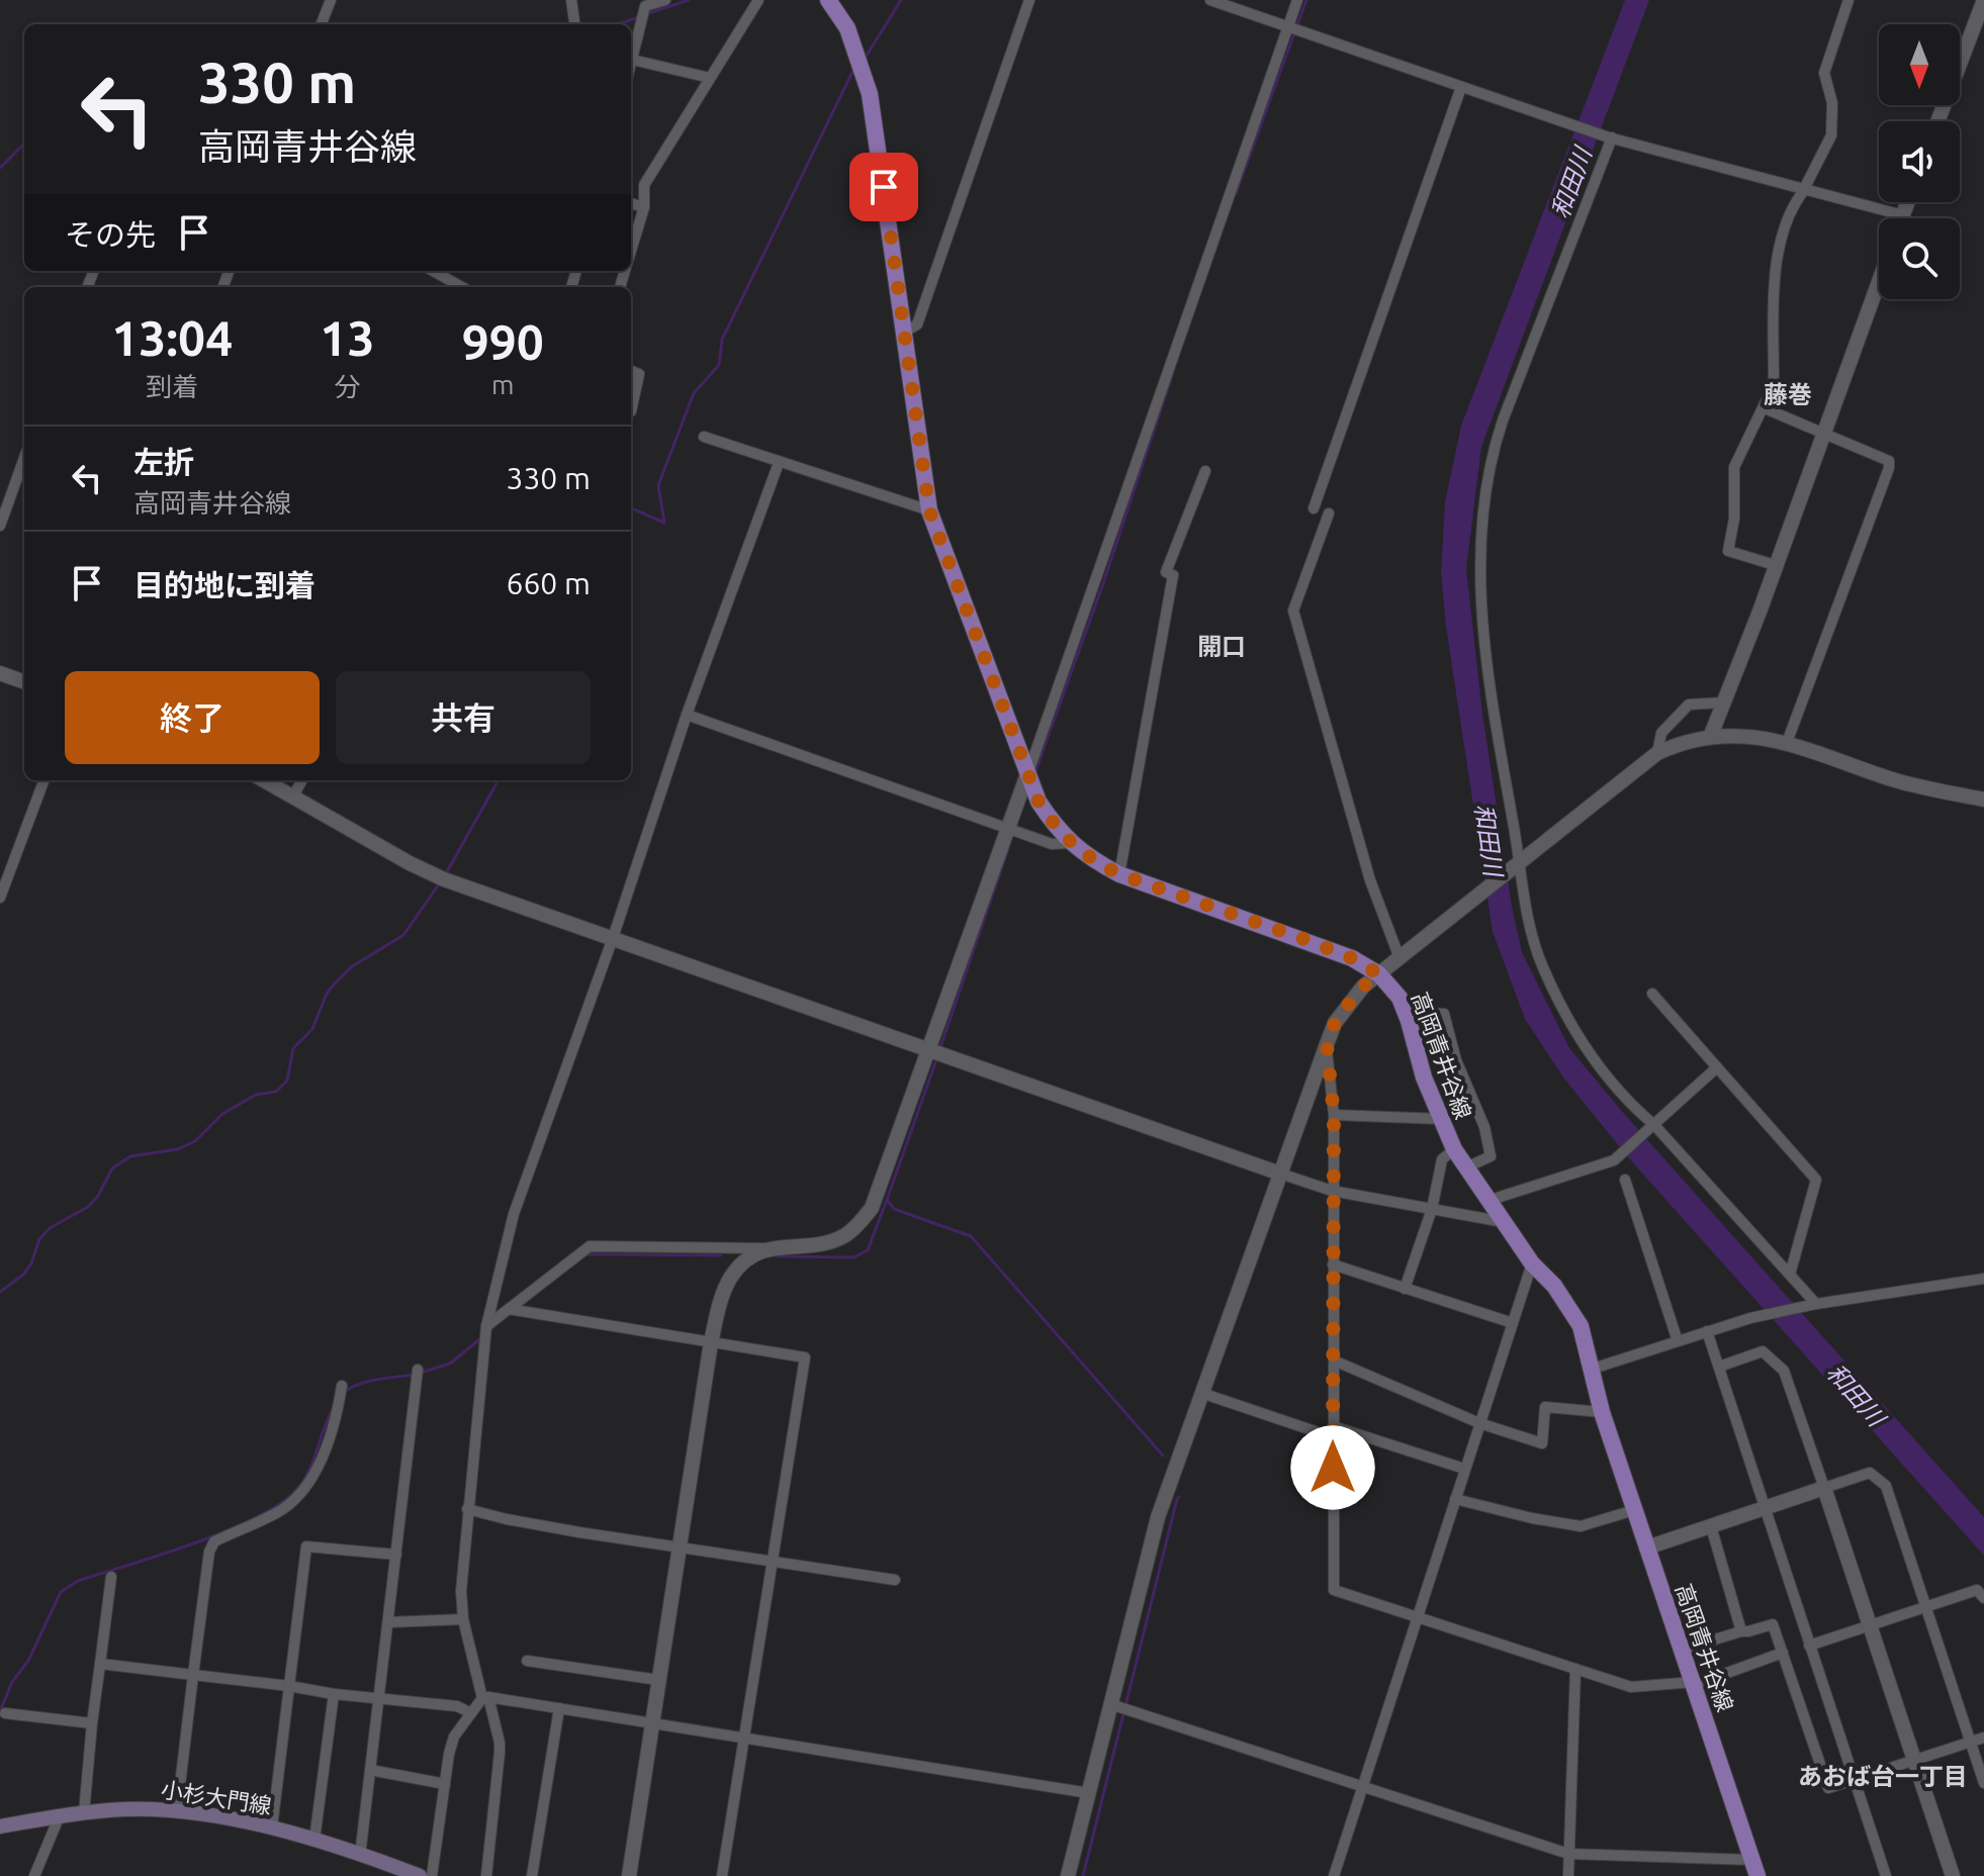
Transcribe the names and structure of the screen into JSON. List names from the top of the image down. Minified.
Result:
{"streets":{"main road":["高岡青井谷線","小杉大門線"]},"districts":["藤巻","開口","あおば台一丁目"],"water":["和田川"],"north":"bottom","page":{"turn":["330 m","高岡青井谷線"],"then":"その先","eta":["13:04","到着","13","分","990","m"],"list":[{"name":"左折","note":"高岡青井谷線","value":"330 m"},{"name":"目的地に到着","value":"660 m"}],"buttons":["終了","共有"]}}
